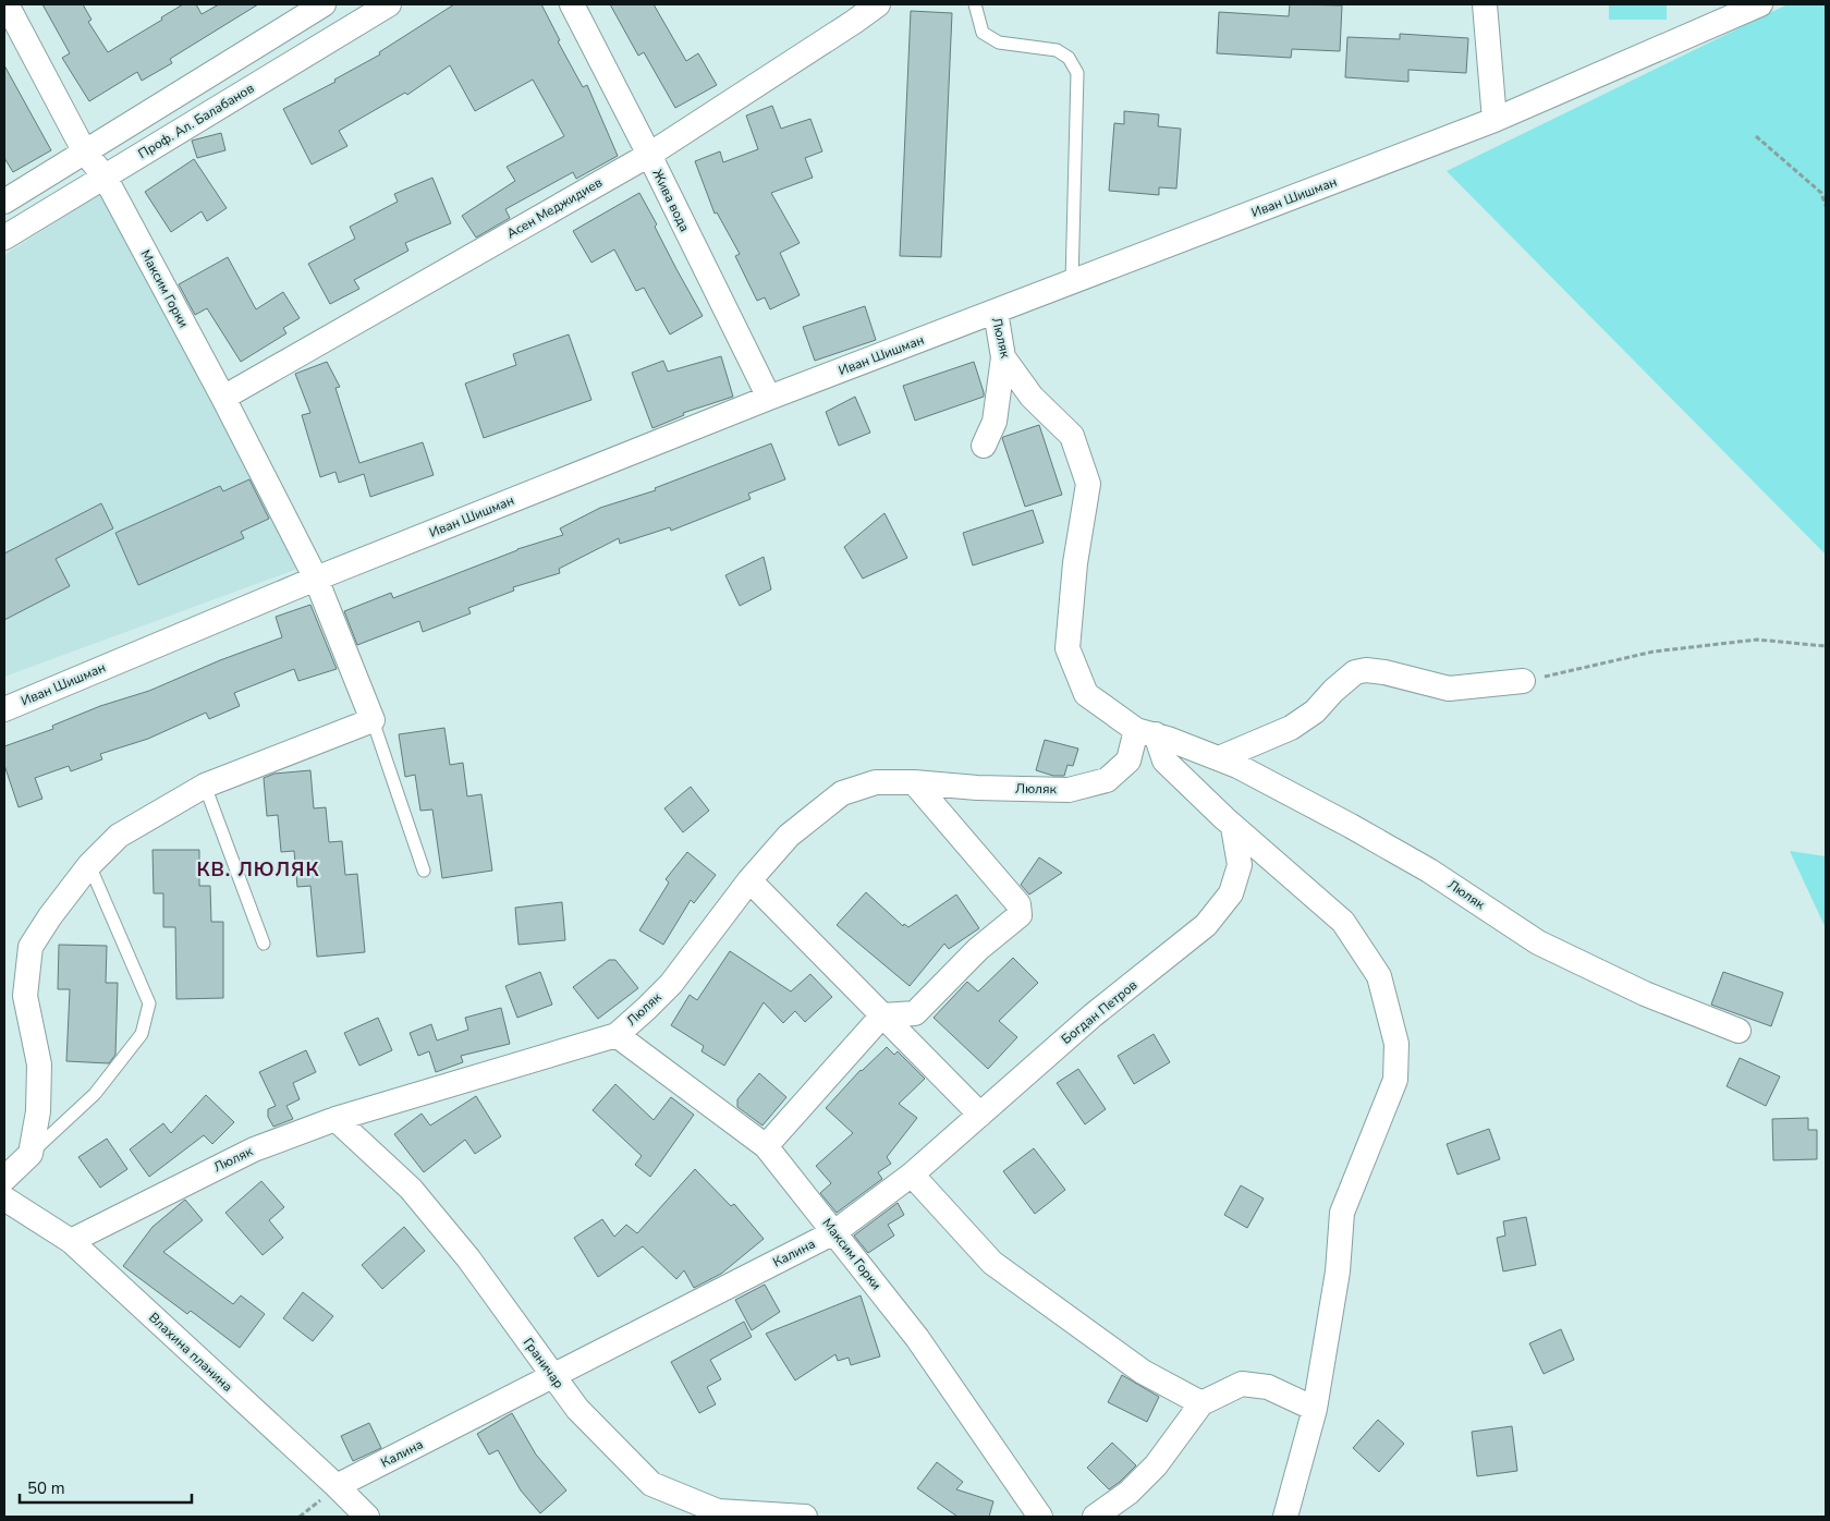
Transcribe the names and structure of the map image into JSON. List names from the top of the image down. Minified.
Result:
{"streets":{"street":["Проф. Ал. Балабанов","Иван Шишман","Жива вода","Асен Меджидиев","Максим Горки","Люляк","Богдан Петров","Калина","Влахина планина","Граничар"]},"crossings":[["Проф. Ал. Балабанов","Максим Горки"],["Иван Шишман","Жива вода"],["Иван Шишман","Максим Горки"],["Иван Шишман","Люляк"],["Жива вода","Асен Меджидиев"],["Асен Меджидиев","Максим Горки"],["Максим Горки","Люляк"],["Максим Горки","Калина"],["Люляк","Влахина планина"],["Люляк","Граничар"],["Богдан Петров","Калина"],["Калина","Влахина планина"],["Калина","Граничар"]],"districts":["КВ. ЛЮЛЯК"],"scale_bar":"50 m"}
